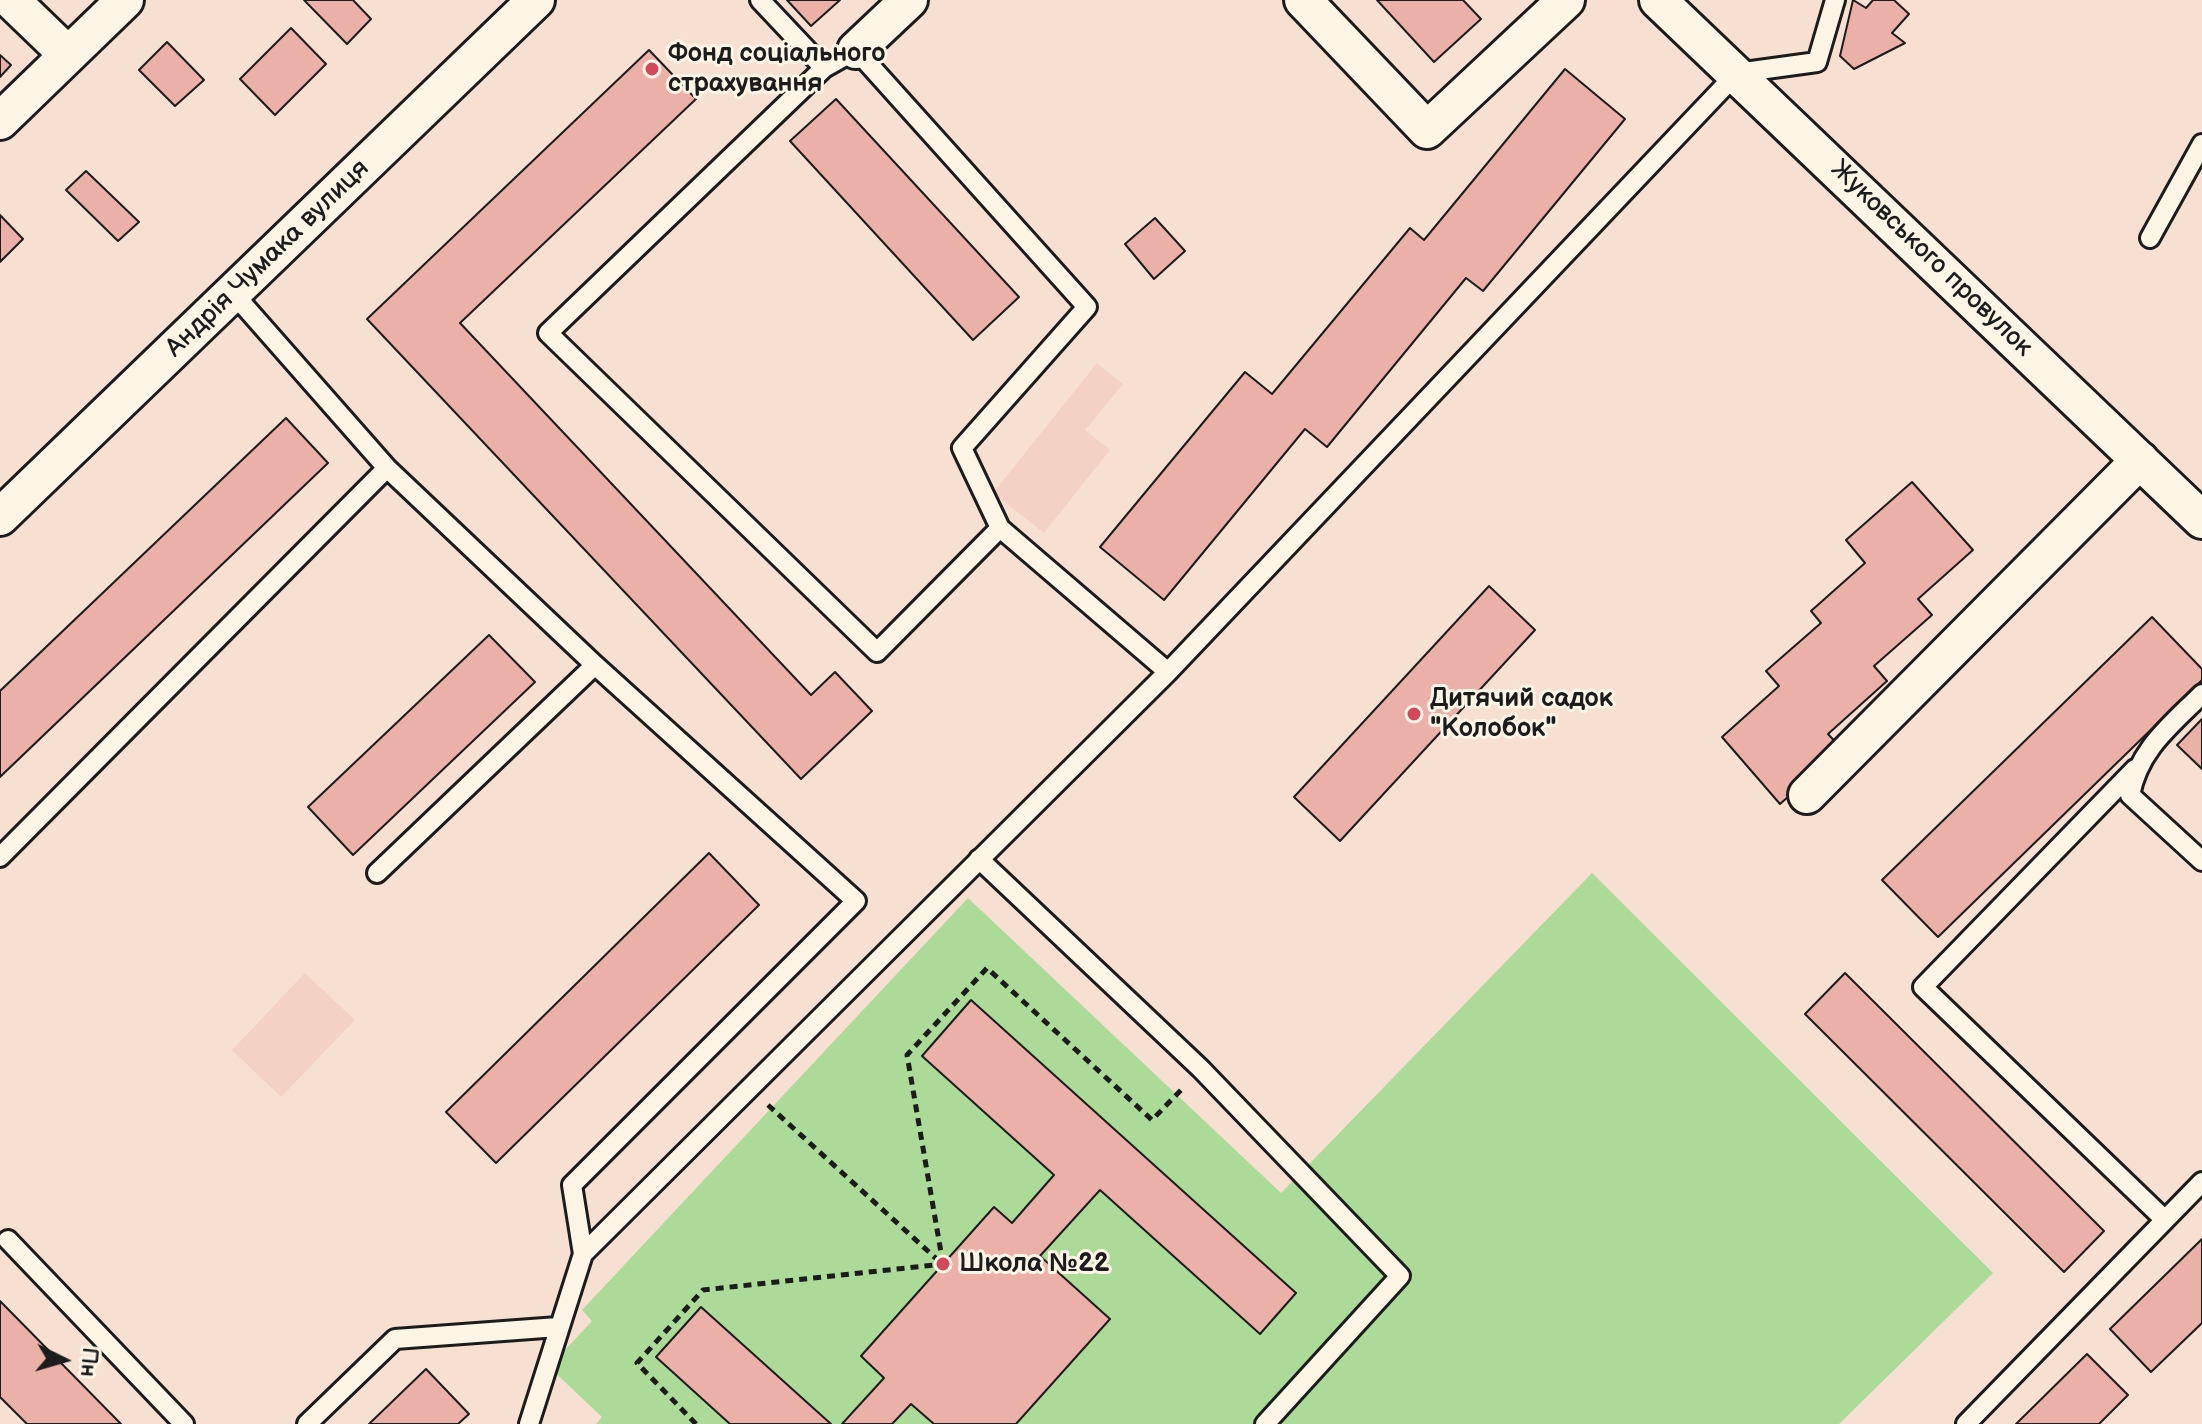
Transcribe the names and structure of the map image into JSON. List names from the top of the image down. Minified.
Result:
{"streets":{"street":["Андрія Чумака вулиця","Жуковського провулок"]},"places":["Фонд соціального страхування","Дитячий садок \"Колобок\"","Школа №22"],"north":"right"}
